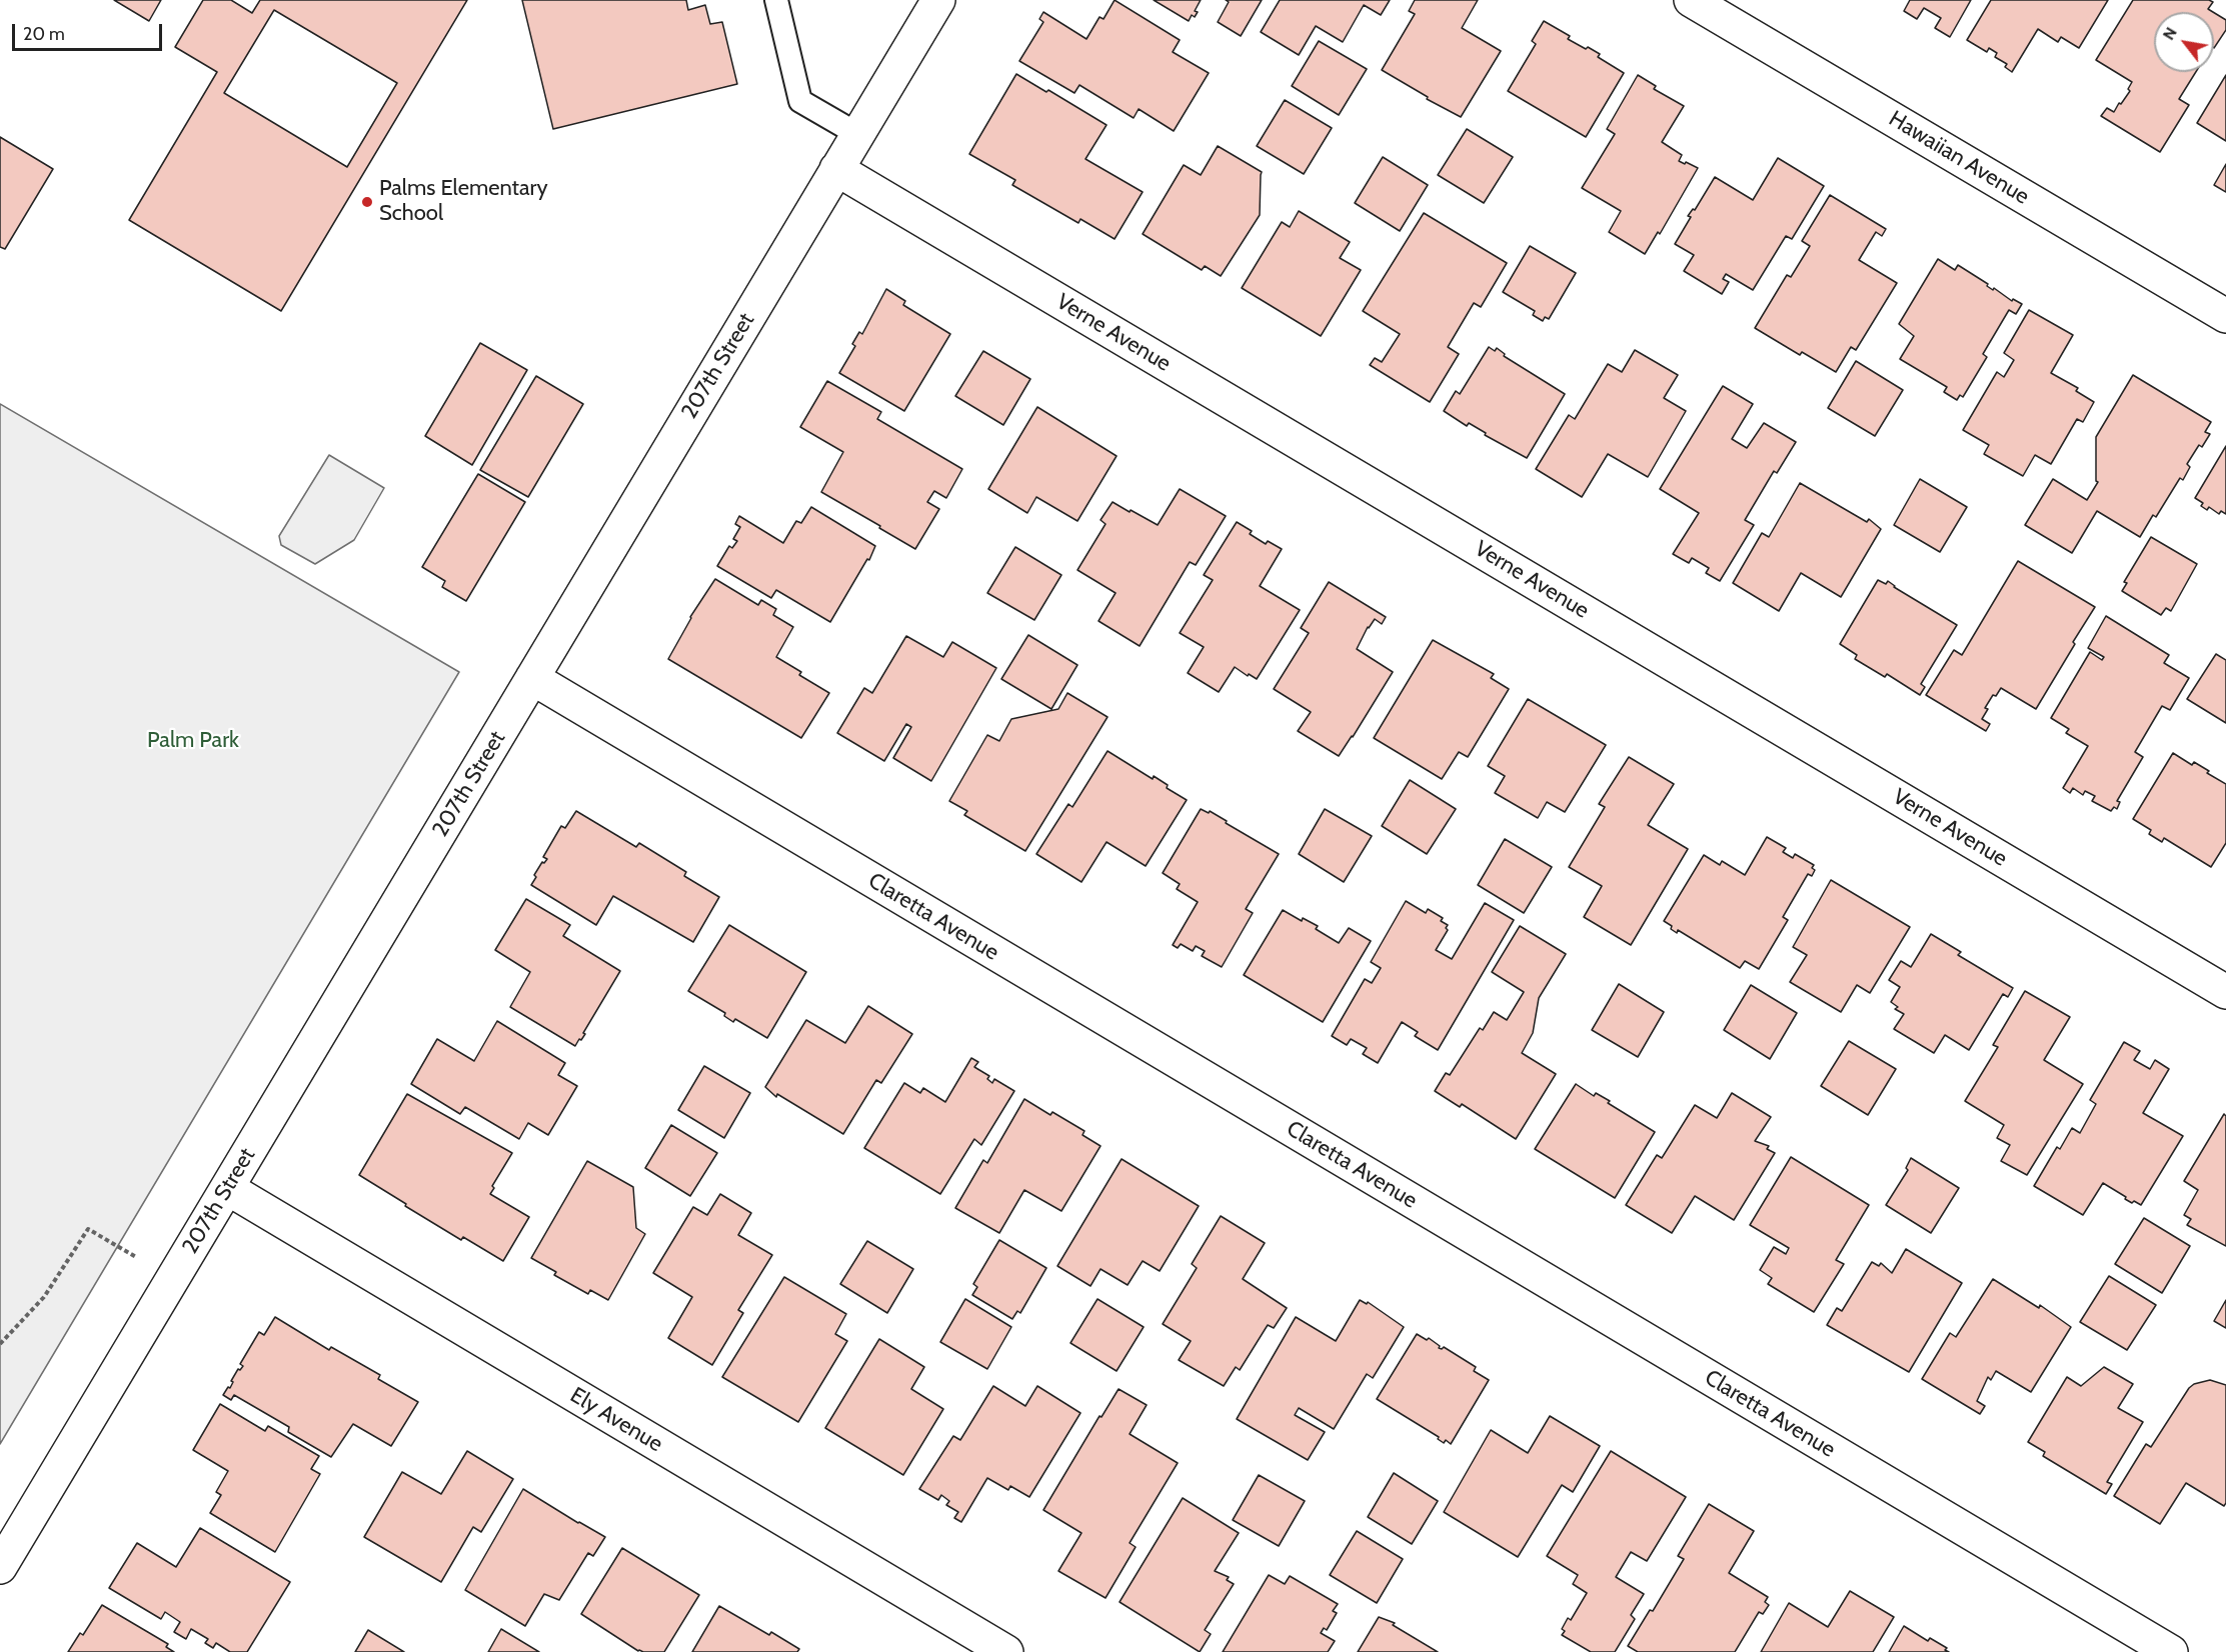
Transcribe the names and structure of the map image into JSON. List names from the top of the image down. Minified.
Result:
{"streets":{"street":["Hawaiian Avenue","Verne Avenue","207th Street","Claretta Avenue","Ely Avenue"]},"crossings":[["Verne Avenue","207th Street"],["207th Street","Claretta Avenue"],["207th Street","Ely Avenue"]],"parks":["Palm Park"],"places":["Palms Elementary School"],"scale_bar":"20 m","north":"top left"}
